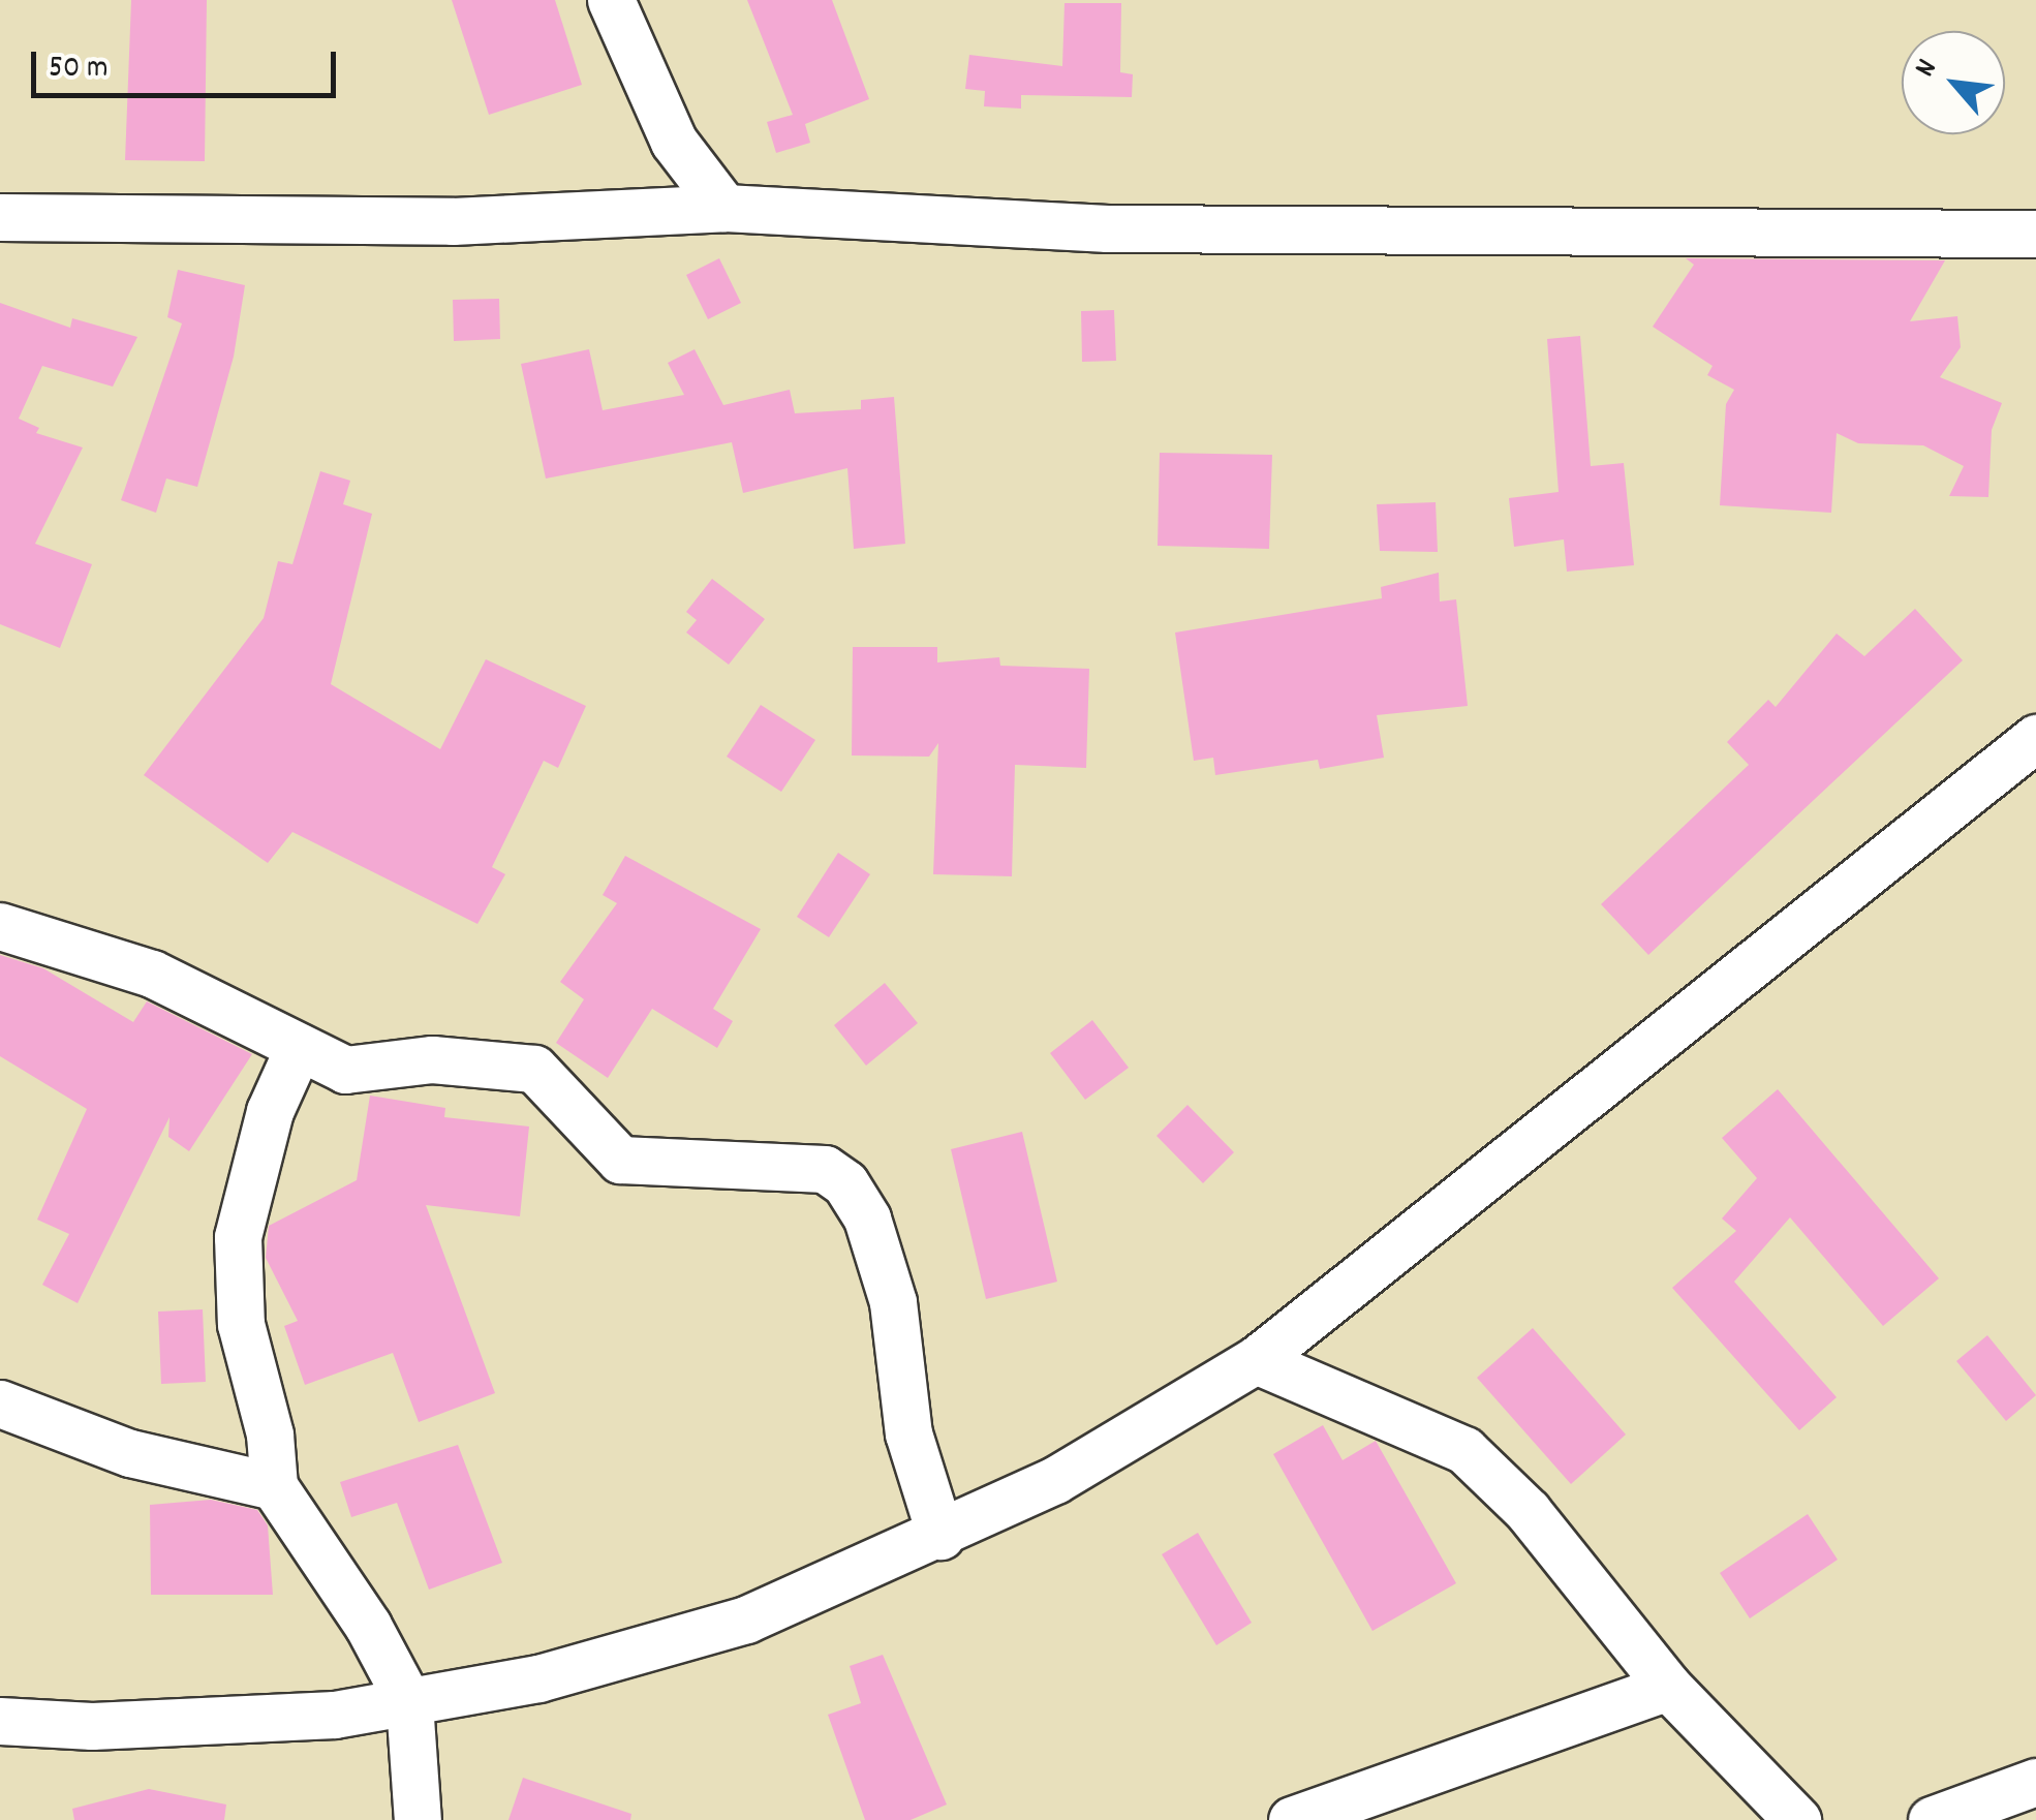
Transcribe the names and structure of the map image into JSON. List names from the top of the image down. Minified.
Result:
{"scale_bar":"50 m","north":"top left"}
